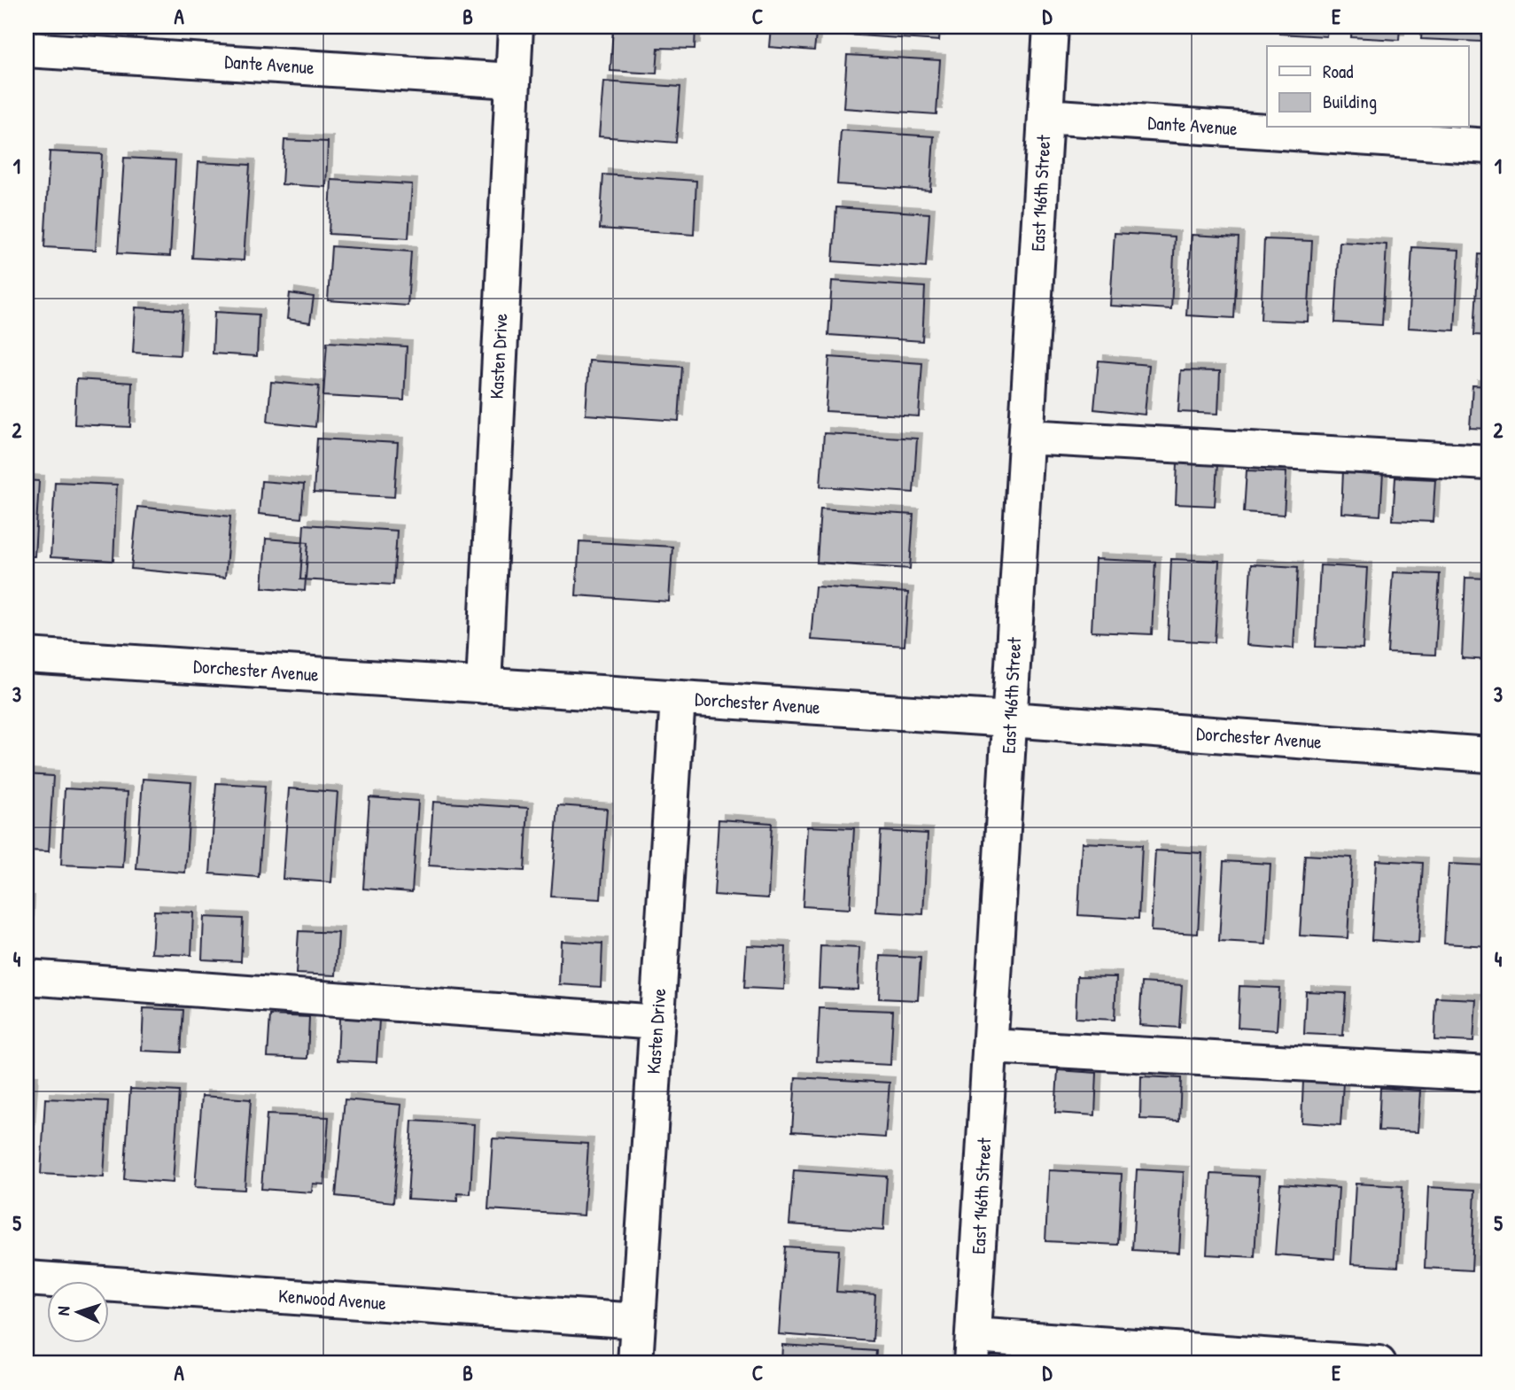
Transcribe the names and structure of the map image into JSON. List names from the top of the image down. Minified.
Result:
{"streets":{"street":["Dante Avenue","East 146th Street","Kasten Drive","Dorchester Avenue","Kenwood Avenue"]},"crossings":[["Dante Avenue","East 146th Street"],["Dante Avenue","Kasten Drive"],["East 146th Street","Dorchester Avenue"],["Kasten Drive","Dorchester Avenue"],["Kasten Drive","Kenwood Avenue"]],"legend":["Road","Building"],"north":"left","grid":{"columns":["A","B","C","D","E"],"rows":["1","2","3","4","5"]}}
